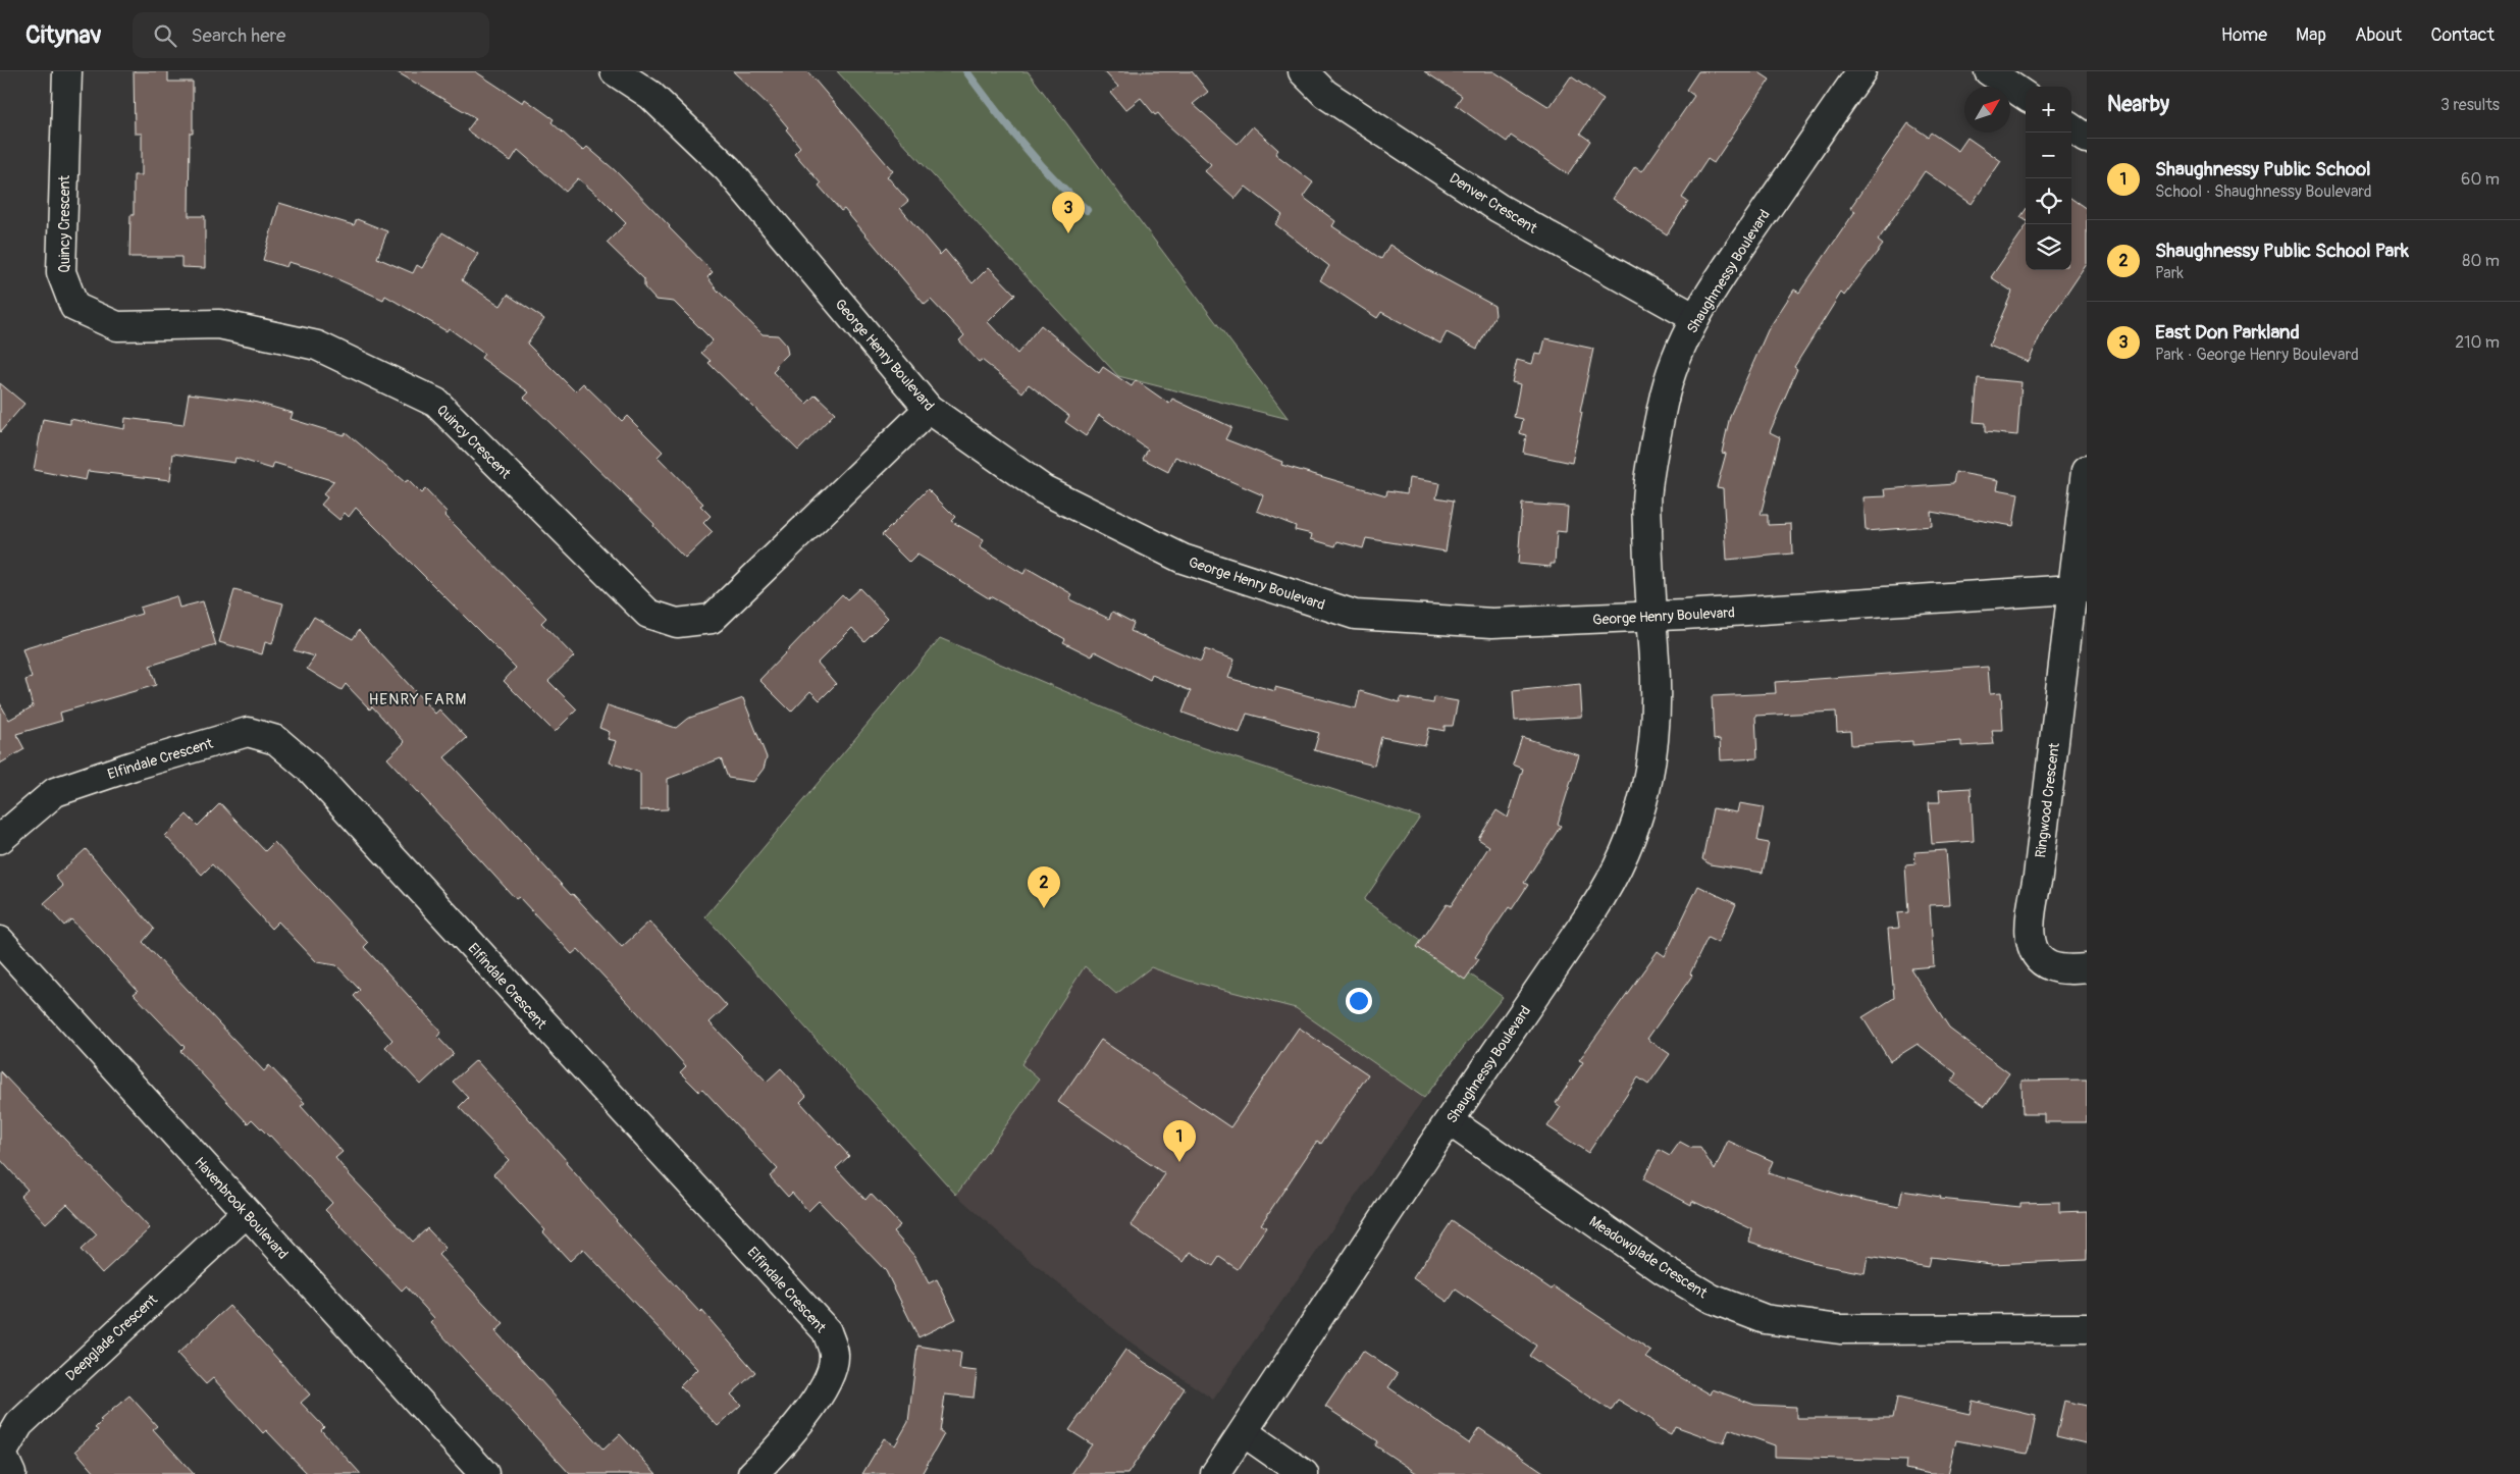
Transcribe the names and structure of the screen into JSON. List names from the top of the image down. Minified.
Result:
{"streets":{"street":["Denver Crescent","Quincy Crescent","Shaughmessy Boulevard","George Henry Boulevard","Elfindale Crescent","Ringwood Crescent","Shaughnessy Boulevard","Havenbrook Boulevard","Meadowglade Crescent","Deepglade Crescent"]},"crossings":[["Denver Crescent","Shaughmessy Boulevard"],["Quincy Crescent","George Henry Boulevard"],["Shaughmessy Boulevard","George Henry Boulevard"],["Shaughmessy Boulevard","Shaughnessy Boulevard"],["George Henry Boulevard","Ringwood Crescent"],["George Henry Boulevard","Shaughnessy Boulevard"],["Shaughnessy Boulevard","Meadowglade Crescent"],["Havenbrook Boulevard","Deepglade Crescent"]],"districts":["HENRY FARM"],"north":"top right","page":{"header":"Citynav","search":"Search here","nav":["Home","Map","About","Contact"],"heading":["Nearby","3 results"],"map_buttons":["+","−"],"list":[{"mark":"1","name":"Shaughnessy Public School","note":"School · Shaughnessy Boulevard","value":"60 m"},{"mark":"2","name":"Shaughnessy Public School Park","note":"Park","value":"80 m"},{"mark":"3","name":"East Don Parkland","note":"Park · George Henry Boulevard","value":"210 m"}],"pins":["3","2","1"]}}
